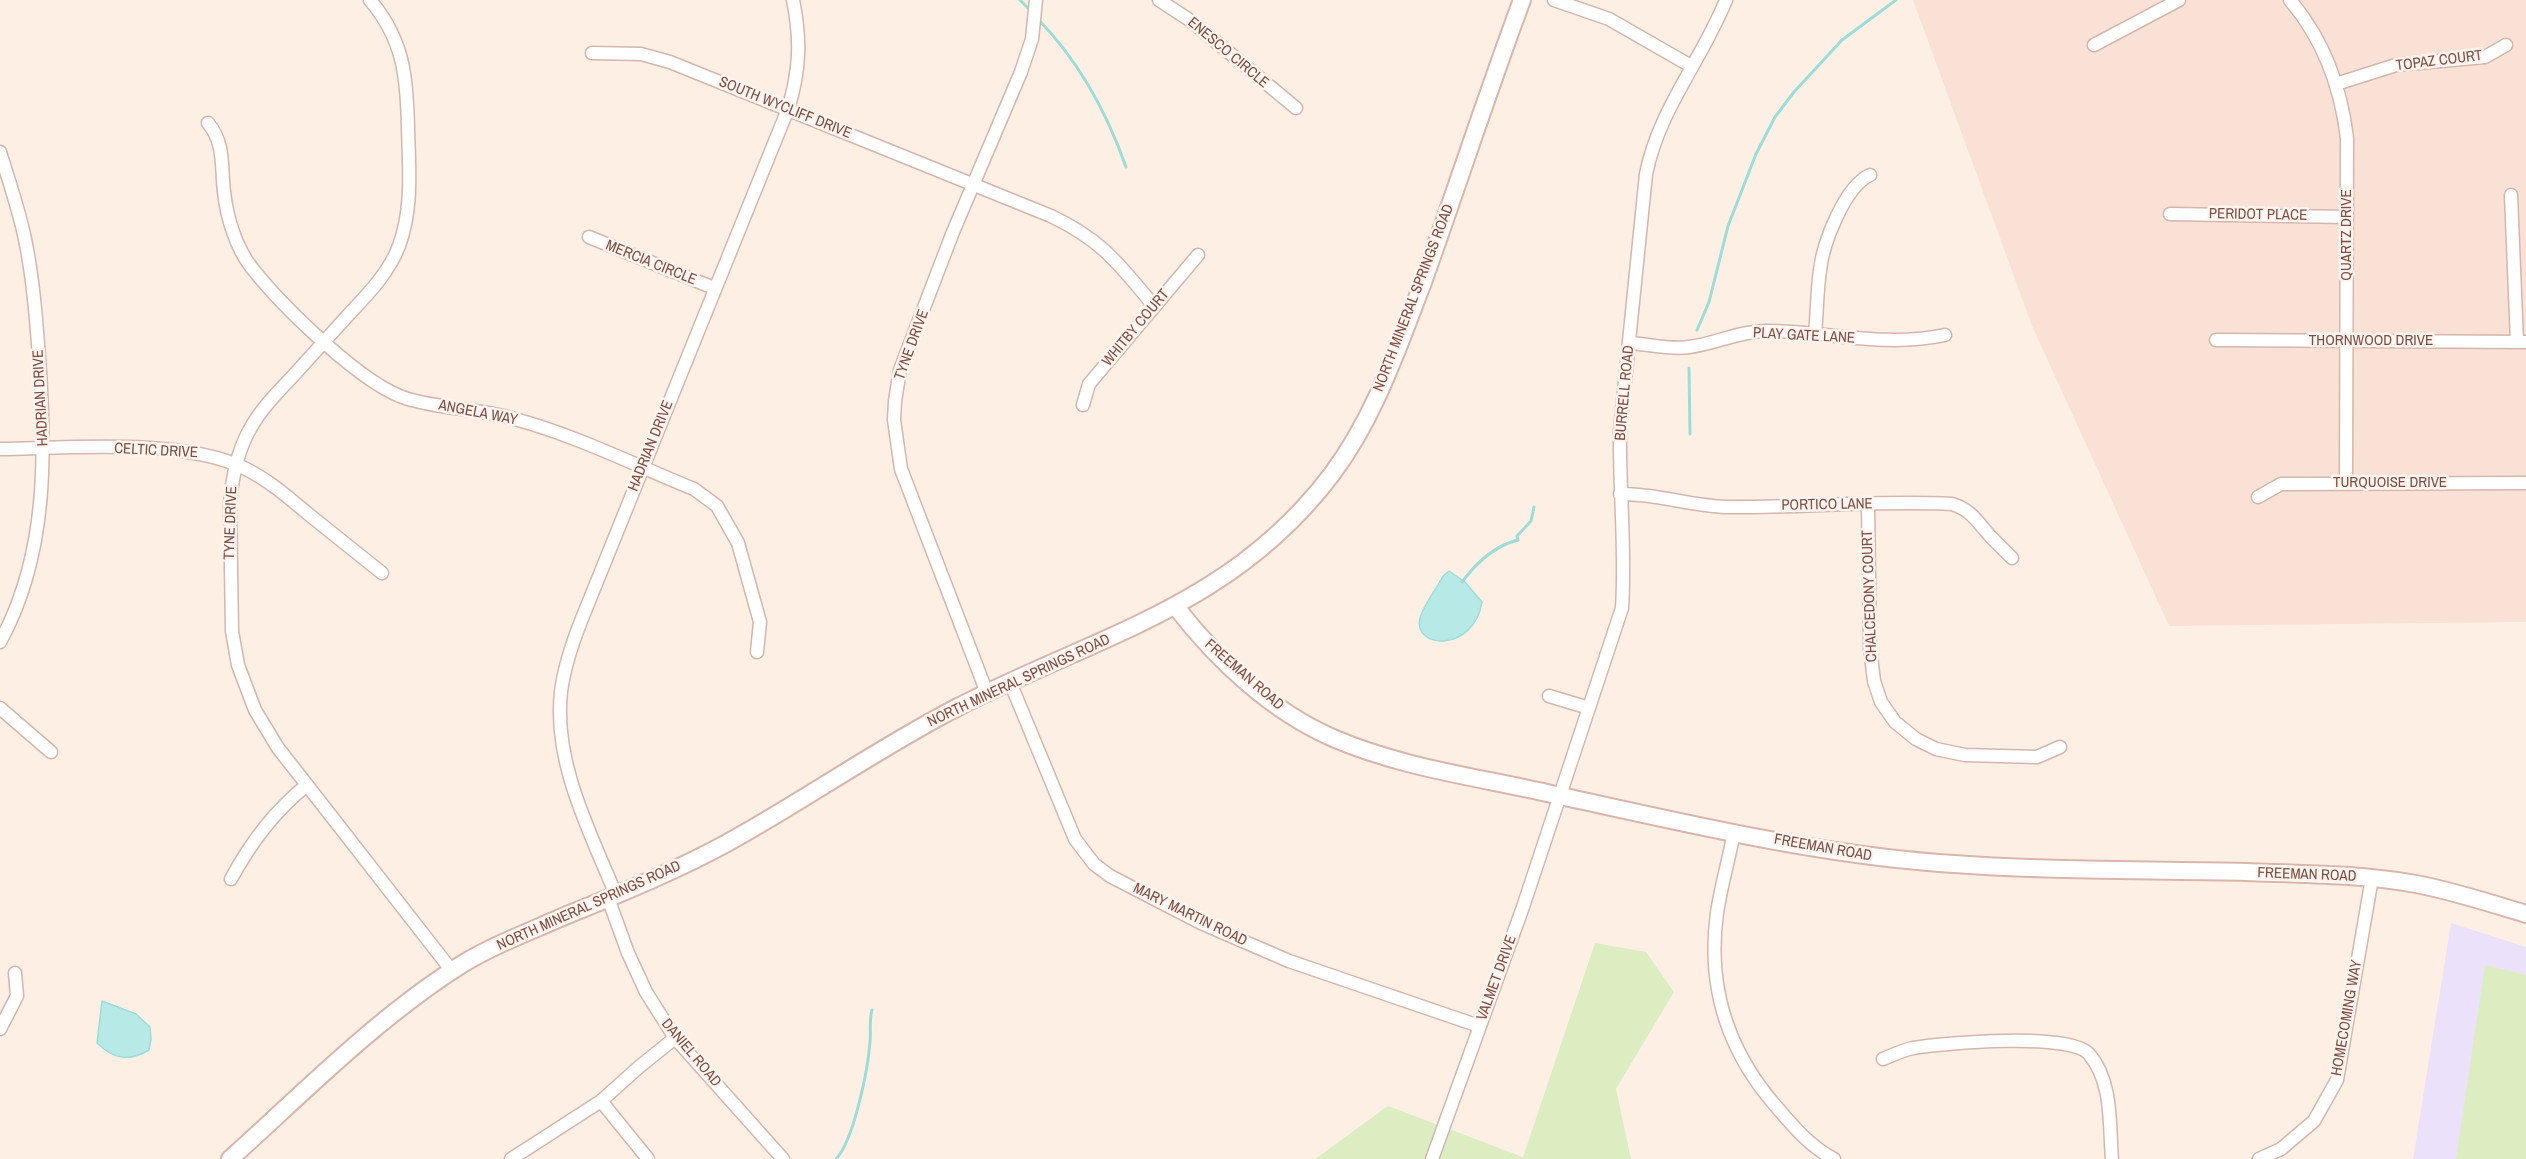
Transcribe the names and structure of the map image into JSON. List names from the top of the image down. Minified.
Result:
{"streets":{"street":["ENESCO CIRCLE","TOPAZ COURT","SOUTH WYCLIFF DRIVE","PERIDOT PLACE","QUARTZ DRIVE","MERCIA CIRCLE","NORTH MINERAL SPRINGS ROAD","WHITBY COURT","PLAY GATE LANE","THORNWOOD DRIVE","TYNE DRIVE","BURRELL ROAD","HADRIAN DRIVE","ANGELA WAY","CELTIC DRIVE","TURQUOISE DRIVE","PORTICO LANE","CHALCEDONY COURT","FREEMAN ROAD","MARY MARTIN ROAD","VALMET DRIVE","HOMECOMING WAY","DANIEL ROAD"]},"crossings":[["TOPAZ COURT","QUARTZ DRIVE"],["SOUTH WYCLIFF DRIVE","WHITBY COURT"],["SOUTH WYCLIFF DRIVE","TYNE DRIVE"],["SOUTH WYCLIFF DRIVE","HADRIAN DRIVE"],["PERIDOT PLACE","QUARTZ DRIVE"],["QUARTZ DRIVE","THORNWOOD DRIVE"],["QUARTZ DRIVE","TURQUOISE DRIVE"],["MERCIA CIRCLE","HADRIAN DRIVE"],["NORTH MINERAL SPRINGS ROAD","TYNE DRIVE"],["NORTH MINERAL SPRINGS ROAD","HADRIAN DRIVE"],["NORTH MINERAL SPRINGS ROAD","FREEMAN ROAD"],["NORTH MINERAL SPRINGS ROAD","MARY MARTIN ROAD"],["NORTH MINERAL SPRINGS ROAD","DANIEL ROAD"],["PLAY GATE LANE","BURRELL ROAD"],["TYNE DRIVE","ANGELA WAY"],["TYNE DRIVE","CELTIC DRIVE"],["BURRELL ROAD","PORTICO LANE"],["BURRELL ROAD","FREEMAN ROAD"],["BURRELL ROAD","VALMET DRIVE"],["HADRIAN DRIVE","ANGELA WAY"],["HADRIAN DRIVE","CELTIC DRIVE"],["HADRIAN DRIVE","DANIEL ROAD"],["PORTICO LANE","CHALCEDONY COURT"],["FREEMAN ROAD","VALMET DRIVE"],["FREEMAN ROAD","HOMECOMING WAY"],["MARY MARTIN ROAD","VALMET DRIVE"]]}
